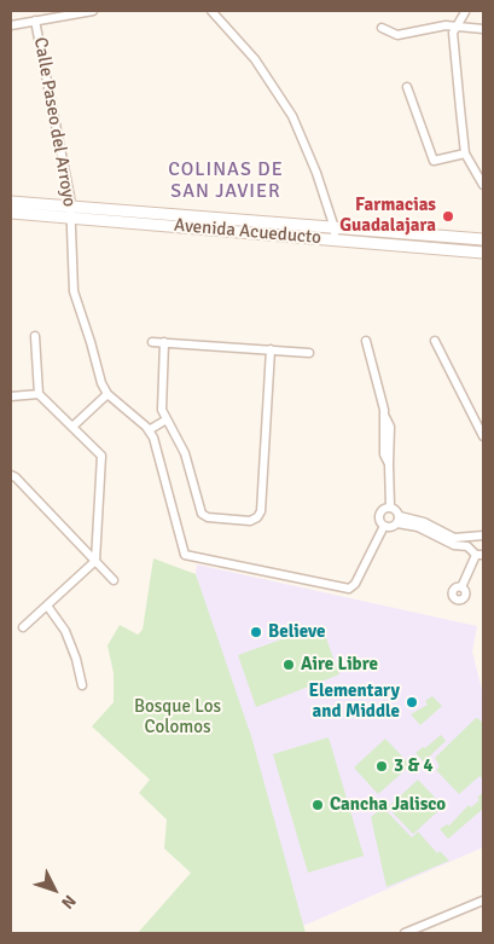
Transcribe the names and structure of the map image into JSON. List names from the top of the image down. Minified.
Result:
{"streets":{"main road":["Avenida Acueducto"],"street":["Calle Paseo del Arroyo"]},"crossings":[["Calle Paseo del Arroyo","Avenida Acueducto"]],"districts":["COLINAS DE SAN JAVIER"],"parks":["Bosque Los Colomos"],"places":["Farmacias Guadalajara","Believe","Aire Libre","Elementary and Middle","3 & 4","Cancha Jalisco"],"north":"bottom right"}
